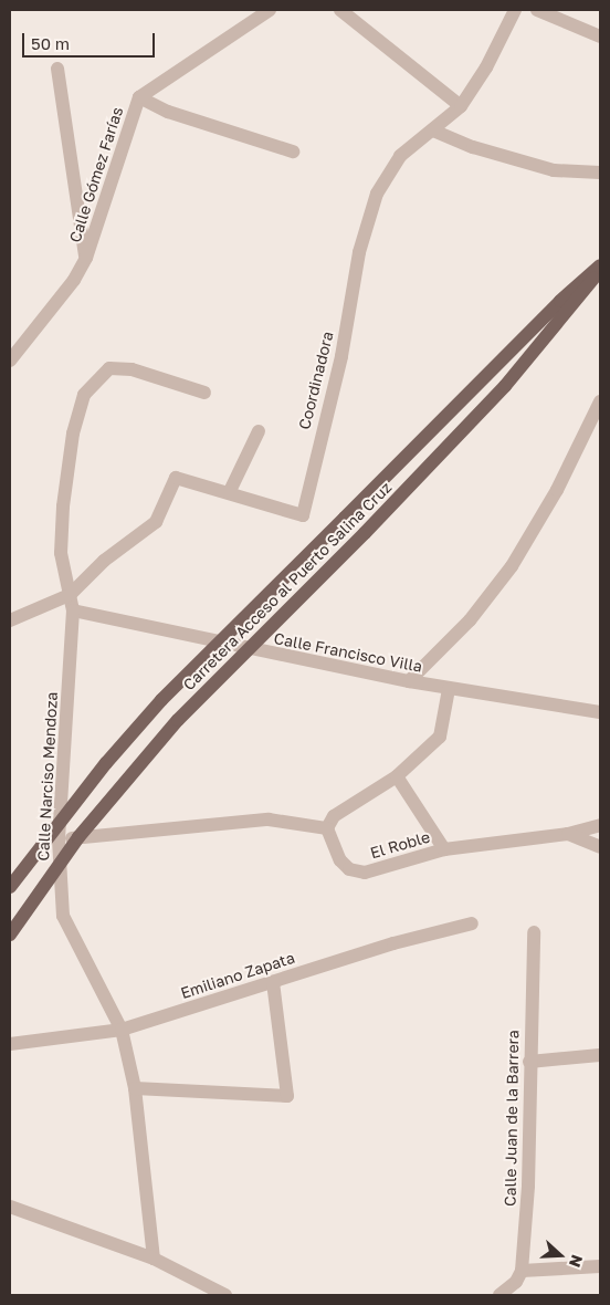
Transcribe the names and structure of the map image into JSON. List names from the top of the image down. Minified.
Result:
{"streets":{"main road":["Carretera Acceso al Puerto Salina Cruz"],"street":["Calle Gómez Farías","Coordinadora","Calle Francisco Villa","Calle Narciso Mendoza","El Roble","Emiliano Zapata","Calle Juan de la Barrera"]},"crossings":[["Calle Francisco Villa","Calle Narciso Mendoza"],["Calle Narciso Mendoza","Emiliano Zapata"]],"scale_bar":"50 m","north":"right"}
